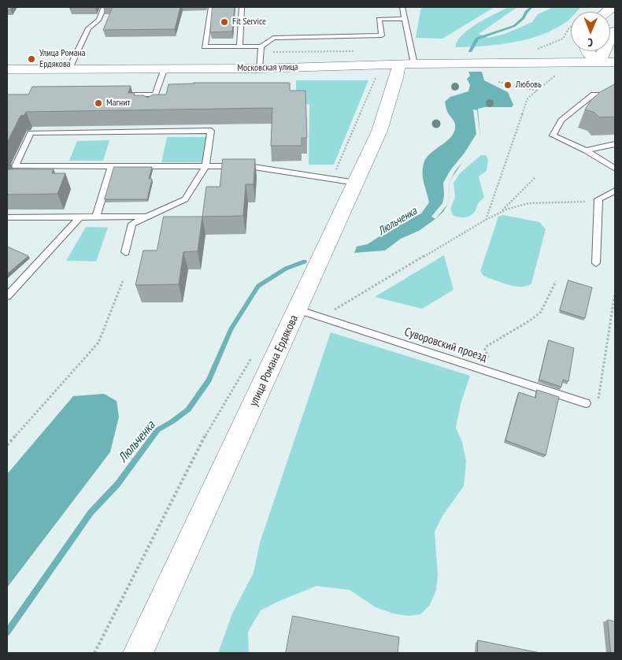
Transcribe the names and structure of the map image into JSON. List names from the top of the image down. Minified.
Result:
{"streets":{"main road":["Московская улица","улица Романа Ердякова"],"lane":["Суворовский проезд"]},"crossings":[["Московская улица","улица Романа Ердякова"],["Суворовский проезд","улица Романа Ердякова"]],"water":["Люльченка"],"places":["Fit Service","Улица Романа Ердякова","Любовь","Магнит"],"north":"bottom"}
